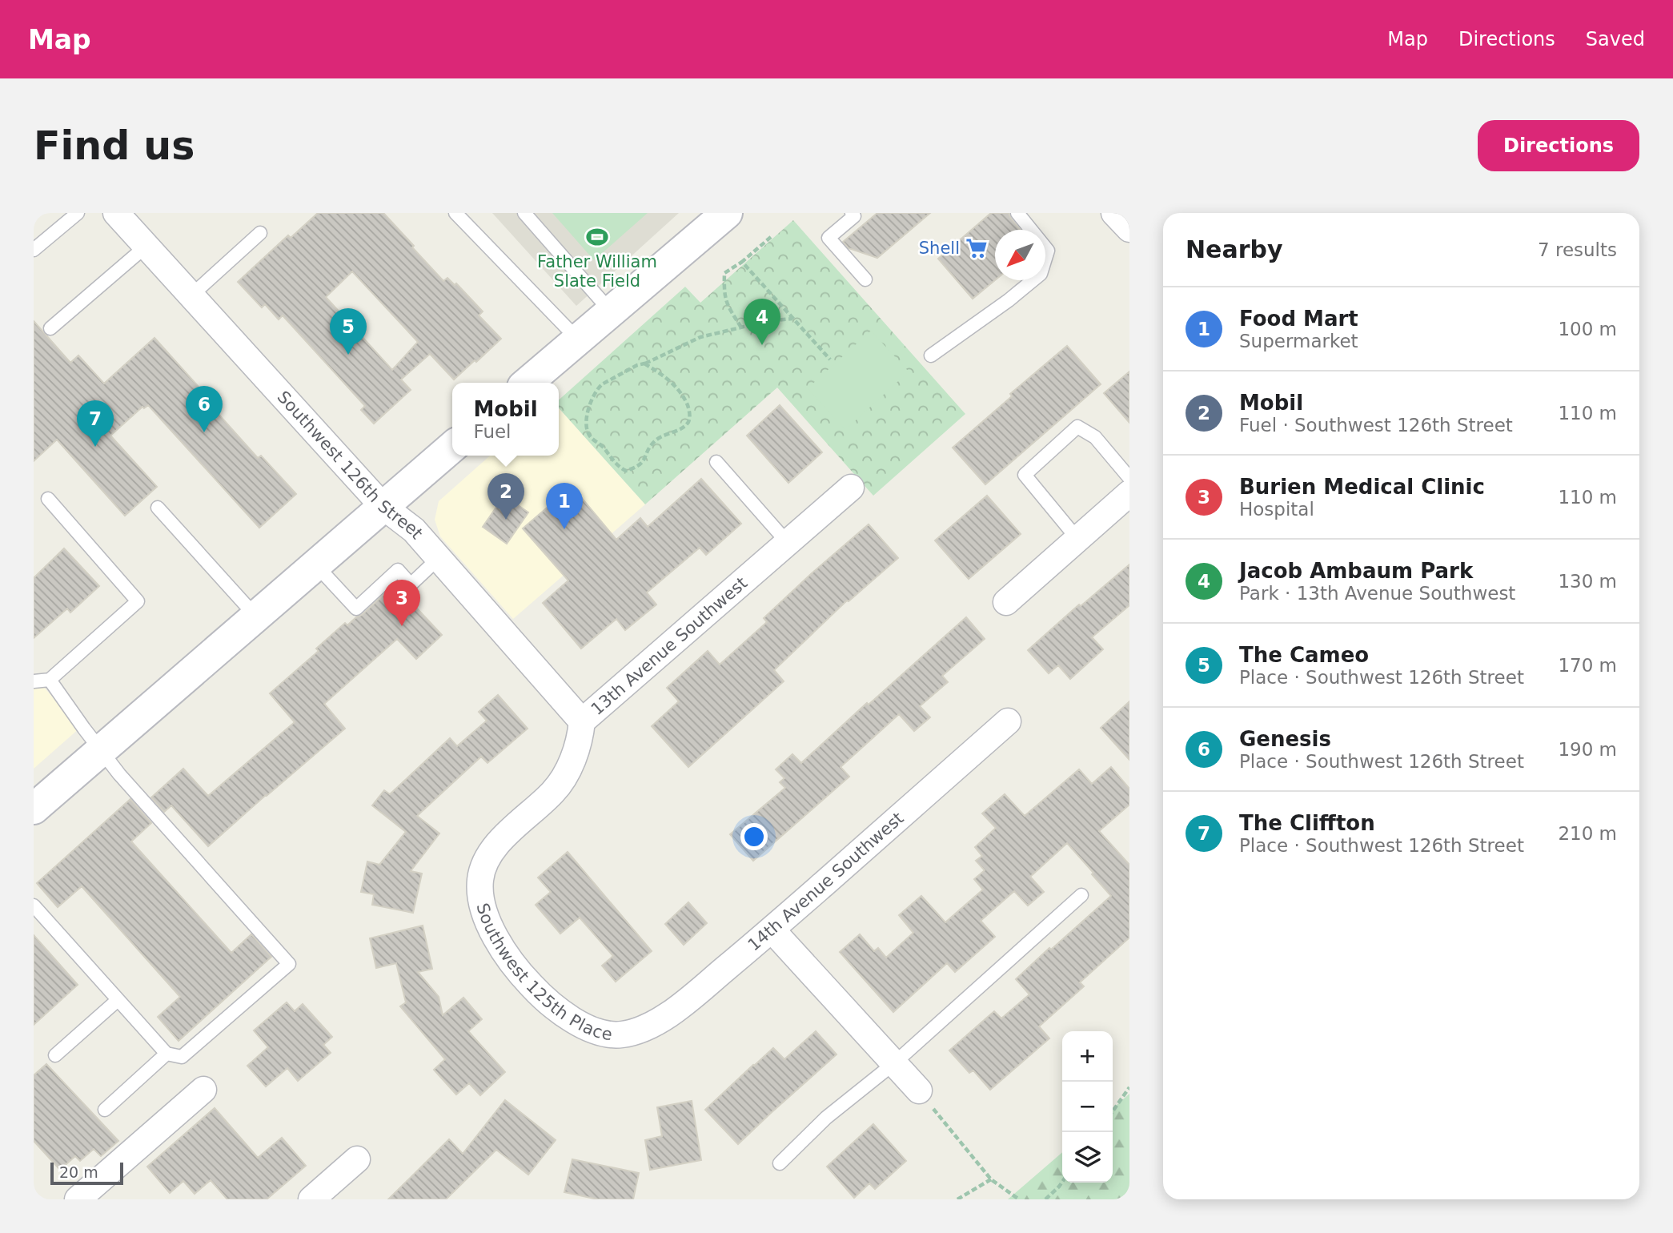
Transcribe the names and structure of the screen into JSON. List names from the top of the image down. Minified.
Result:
{"streets":{"street":["Southwest 126th Street","13th Avenue Southwest","14th Avenue Southwest","Southwest 125th Place"]},"crossings":[["Southwest 126th Street","13th Avenue Southwest"],["13th Avenue Southwest","Southwest 125th Place"],["14th Avenue Southwest","Southwest 125th Place"]],"places":{"sports":["Father William Slate Field"],"supermarket":["Shell"]},"scale_bar":"20 m","north":"bottom left","page":{"header":"Map","nav":["Map","Directions","Saved"],"buttons":"Directions","title":"Find us","heading":["Nearby","7 results"],"list":[{"mark":"1","name":"Food Mart","note":"Supermarket","value":"100 m"},{"mark":"2","name":"Mobil","note":"Fuel · Southwest 126th Street","value":"110 m"},{"mark":"3","name":"Burien Medical Clinic","note":"Hospital","value":"110 m"},{"mark":"4","name":"Jacob Ambaum Park","note":"Park · 13th Avenue Southwest","value":"130 m"},{"mark":"5","name":"The Cameo","note":"Place · Southwest 126th Street","value":"170 m"},{"mark":"6","name":"Genesis","note":"Place · Southwest 126th Street","value":"190 m"},{"mark":"7","name":"The Cliffton","note":"Place · Southwest 126th Street","value":"210 m"}],"pins":["4","5","6","7","2","1","3"],"popup":["Mobil","Fuel"],"map_buttons":["+","−"],"scale":"20 m"}}
